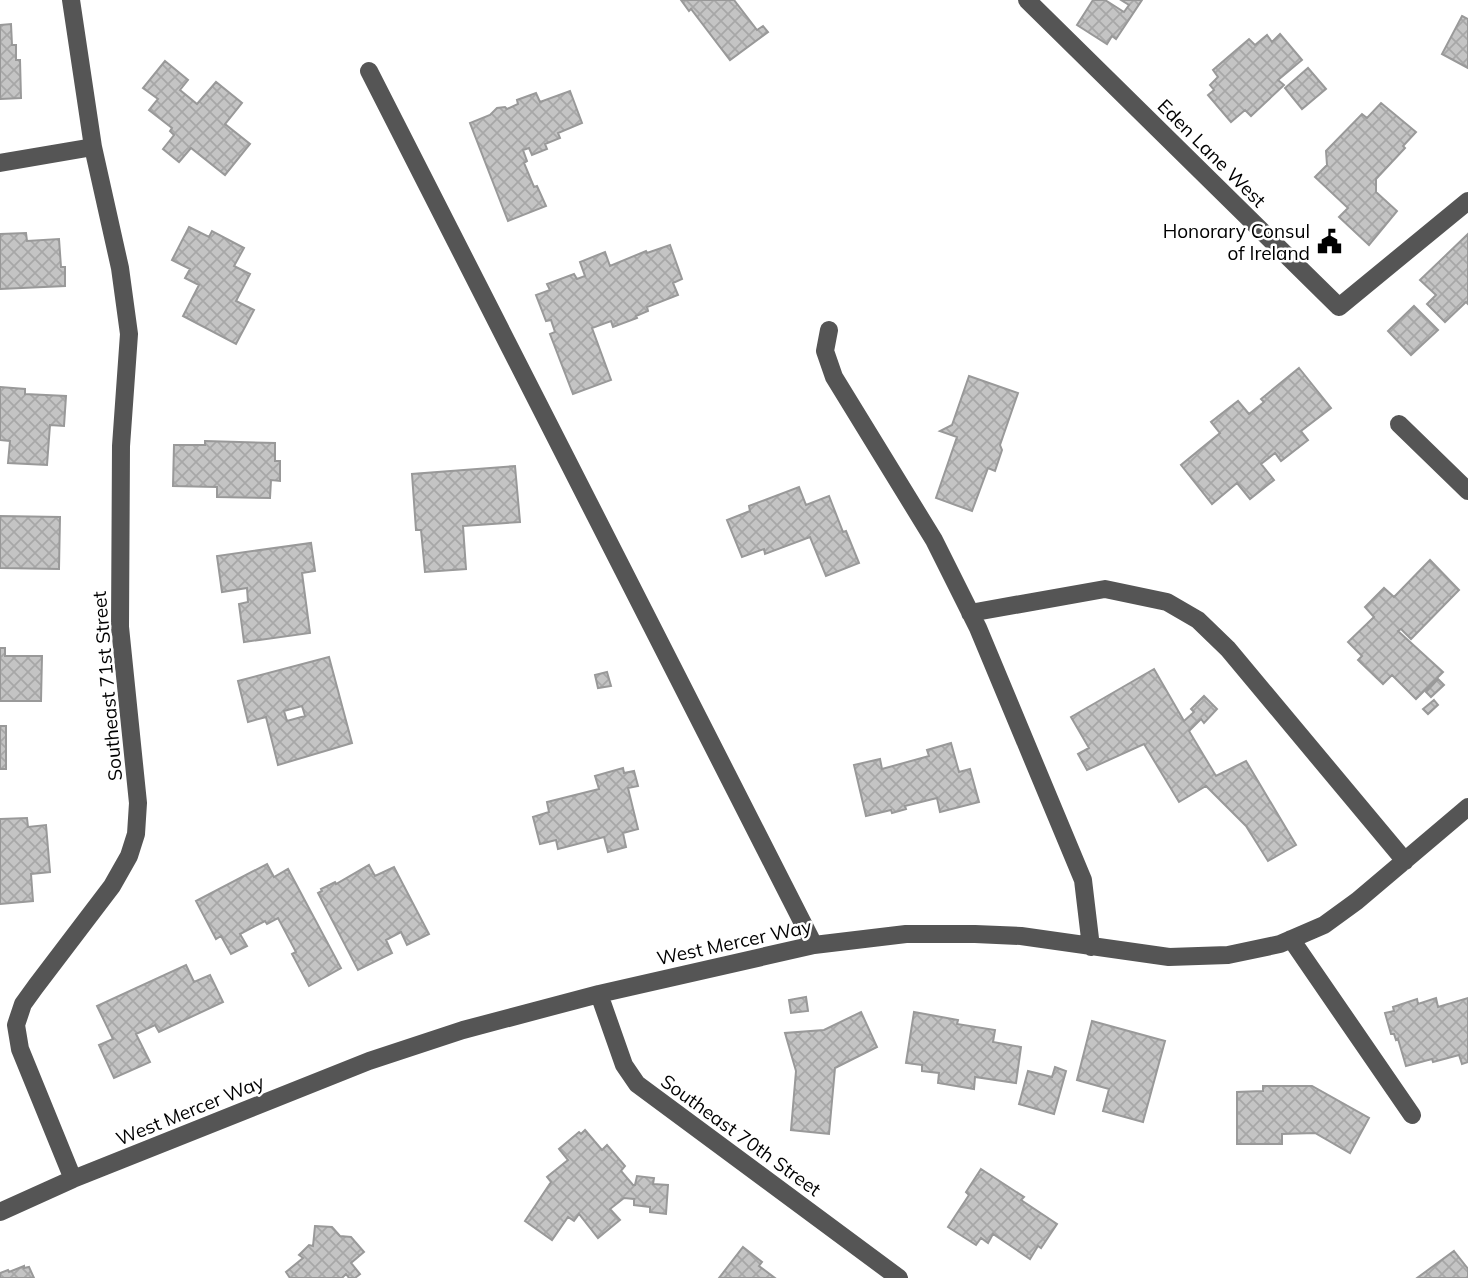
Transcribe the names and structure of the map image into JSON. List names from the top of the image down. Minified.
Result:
{"streets":{"street":["Eden Lane West","Southeast 71st Street","West Mercer Way","Southeast 70th Street"]},"crossings":[["Southeast 71st Street","West Mercer Way"],["West Mercer Way","Southeast 70th Street"]],"places":{"public building":["Honorary Consul of Ireland"]}}
